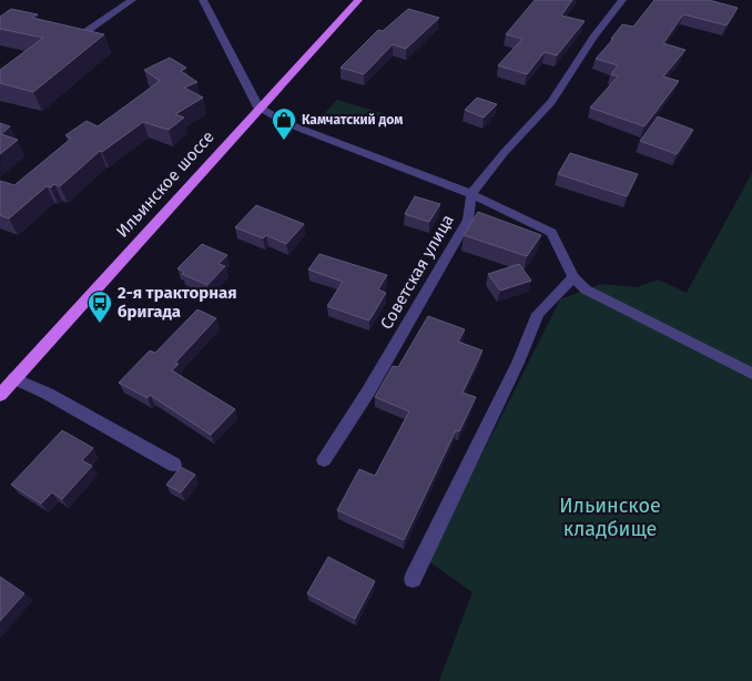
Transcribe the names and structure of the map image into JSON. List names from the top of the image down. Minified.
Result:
{"streets":{"main road":["Ильинское шоссе"],"street":["Советская улица"]},"parks":["Ильинское кладбище"],"places":{"shop":["Камчатский дом"],"bus stop":["2-я тракторная бригада"]}}
